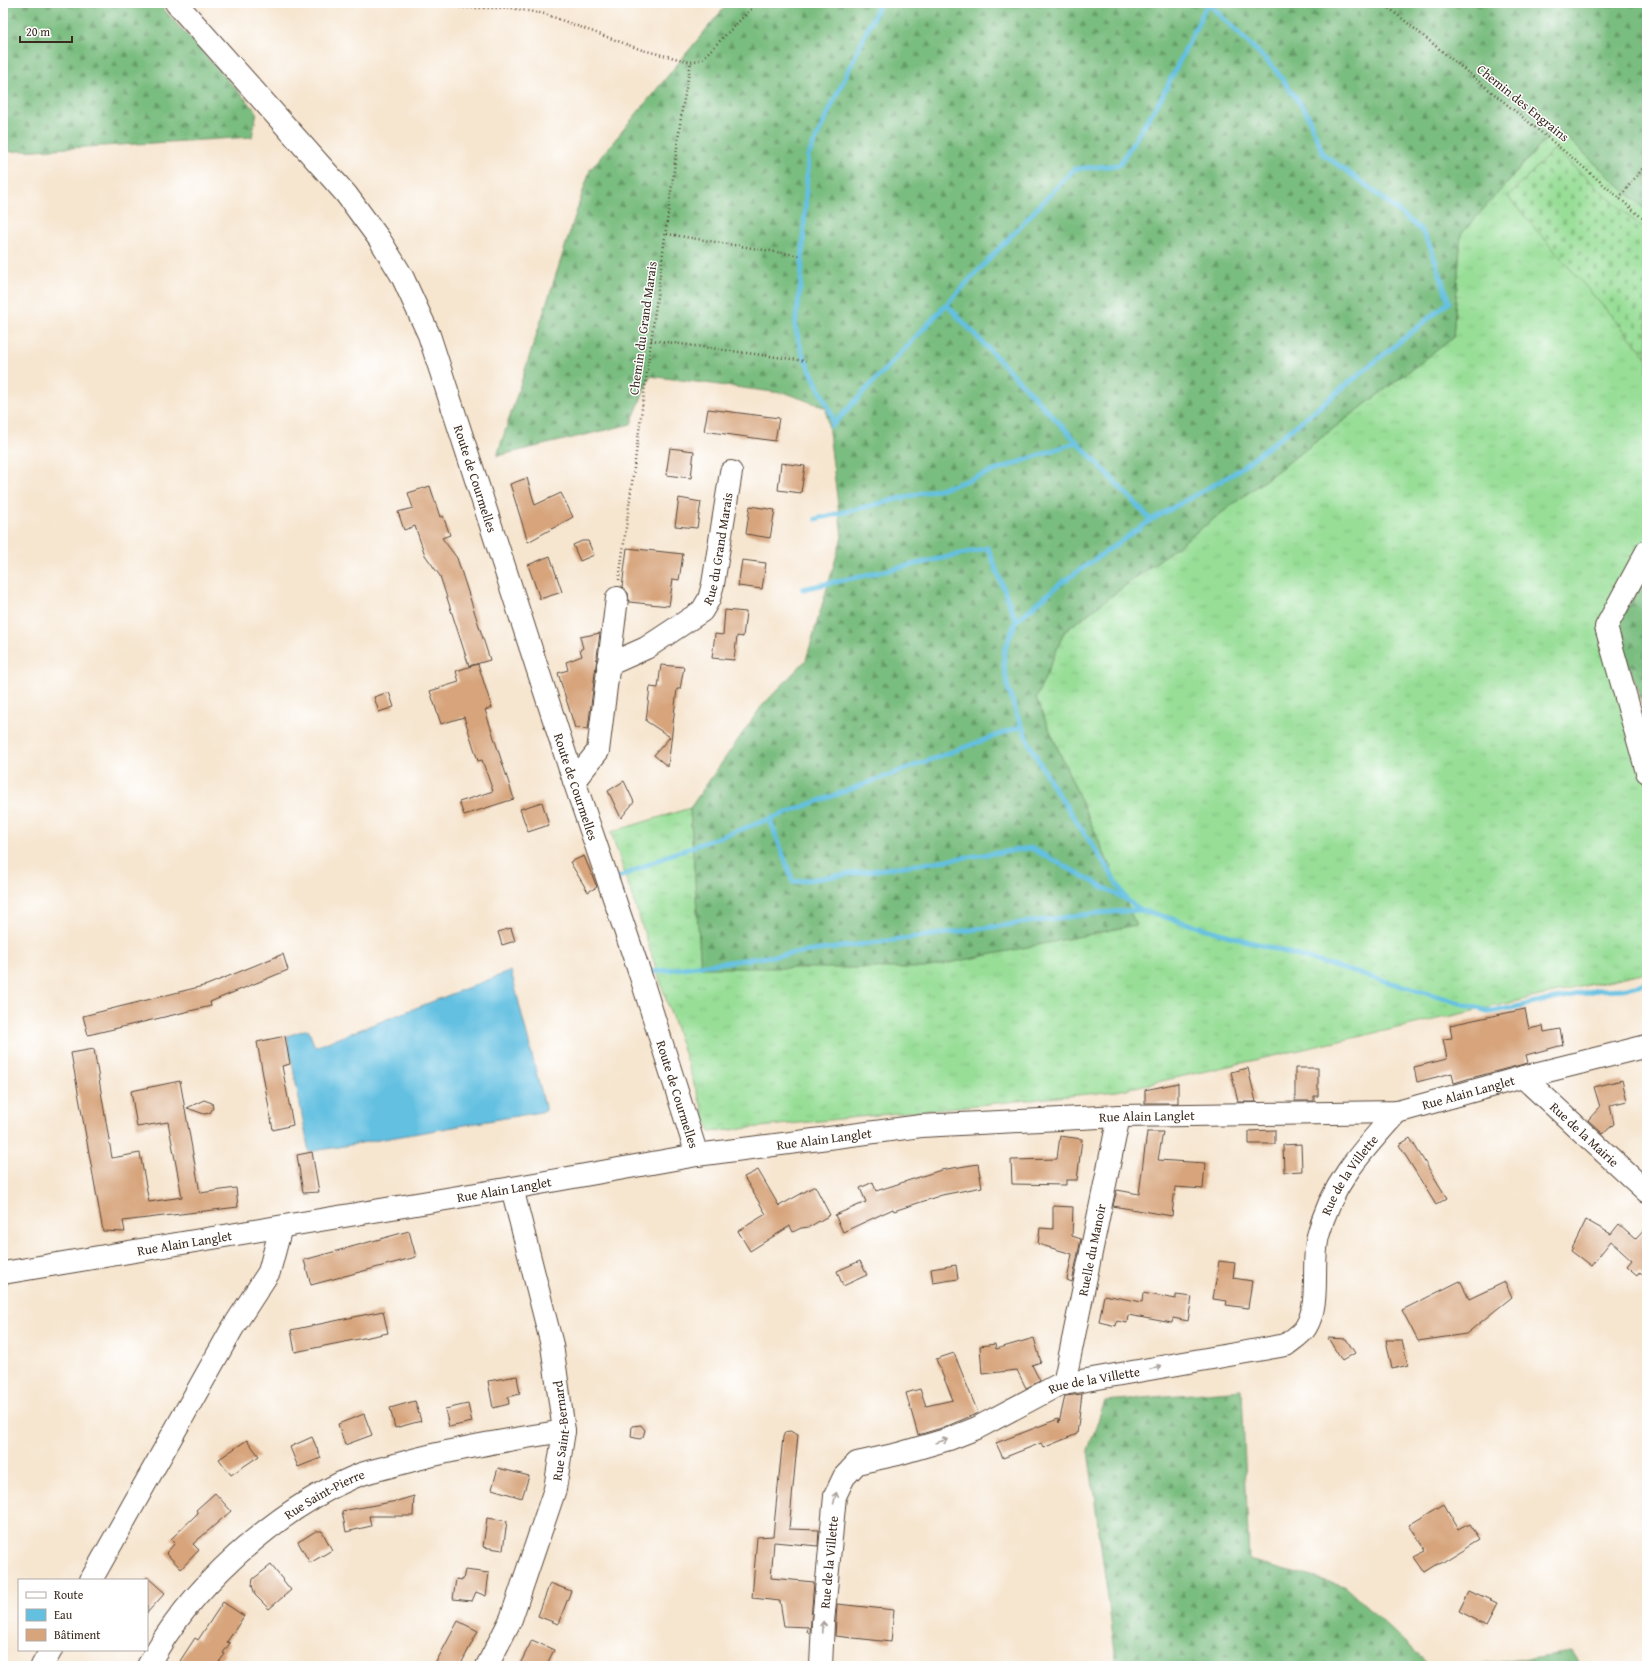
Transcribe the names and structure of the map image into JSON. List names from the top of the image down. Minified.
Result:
{"streets":{"street":["Route de Courmelles","Rue du Grand Marais","Rue Alain Langlet","Rue de la Mairie","Rue de la Villette","Ruelle du Manoir","Rue Saint-Bernard","Rue Saint-Pierre"],"path":["Chemin des Engrains","Chemin du Grand Marais"]},"crossings":[["Route de Courmelles","Rue Alain Langlet"],["Rue Alain Langlet","Rue de la Mairie"],["Rue Alain Langlet","Rue de la Villette"],["Rue Alain Langlet","Ruelle du Manoir"],["Rue Alain Langlet","Rue Saint-Bernard"],["Rue de la Villette","Ruelle du Manoir"],["Rue Saint-Bernard","Rue Saint-Pierre"]],"one_way":["Rue de la Villette"],"legend":["Route","Eau","Bâtiment"],"scale_bar":"20 m"}
